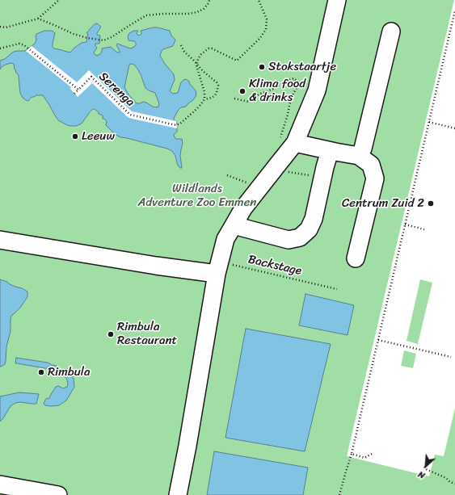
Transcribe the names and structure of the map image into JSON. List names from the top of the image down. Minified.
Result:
{"streets":{"path":["Serenga","Backstage"]},"parks":["Wildlands Adventure Zoo Emmen"],"places":["Stokstaartje","Klima food & drinks","Leeuw","Centrum Zuid 2","Rimbula Restaurant","Rimbula"],"north":"bottom left"}
